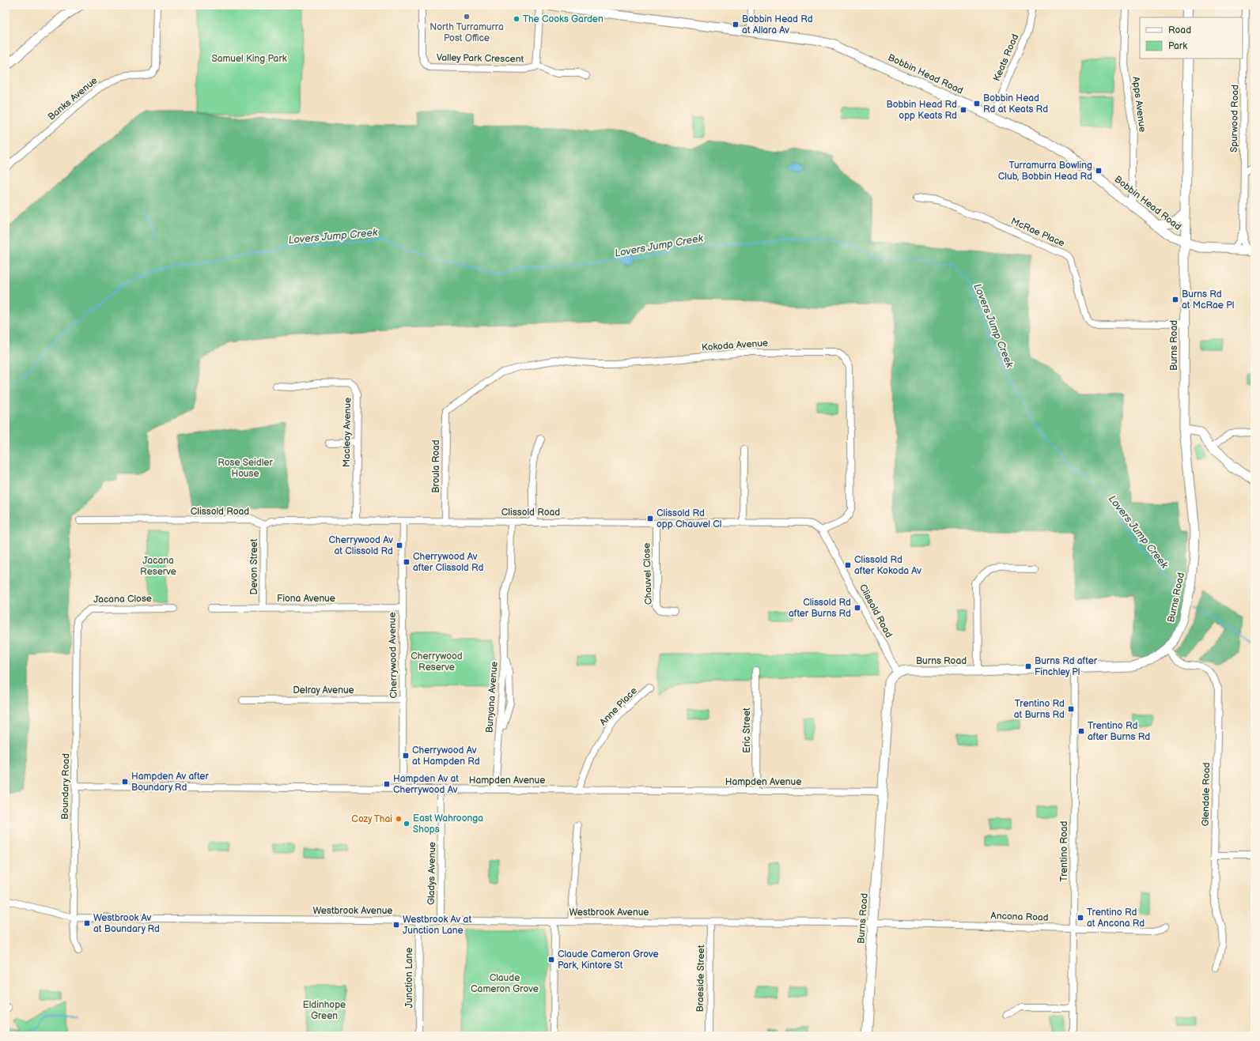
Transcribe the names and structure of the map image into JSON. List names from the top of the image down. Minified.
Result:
{"streets":{"main road":["Bobbin Head Road","Burns Road"],"street":["Keats Road","Valley Park Crescent","Banks Avenue","Apps Avenue","Spurwood Road","McRae Place","Kokoda Avenue","Macleay Avenue","Broula Road","Clissold Road","Devon Street","Chauvel Close","Fiona Avenue","Jacana Close","Cherrywood Avenue","Delray Avenue","Bunyana Avenue","Anne Place","Eric Street","Hampden Avenue","Boundary Road","Glendale Road","Trentino Road","Gladys Avenue","Westbrook Avenue","Ancona Road","Junction Lane","Braeside Street"]},"crossings":[["Keats Road","Bobbin Head Road"],["Bobbin Head Road","Apps Avenue"],["Bobbin Head Road","Spurwood Road"],["Bobbin Head Road","Burns Road"],["McRae Place","Burns Road"],["Kokoda Avenue","Broula Road"],["Kokoda Avenue","Clissold Road"],["Burns Road","Clissold Road"],["Burns Road","Hampden Avenue"],["Burns Road","Glendale Road"],["Burns Road","Trentino Road"],["Burns Road","Westbrook Avenue"],["Burns Road","Ancona Road"],["Macleay Avenue","Clissold Road"],["Broula Road","Clissold Road"],["Clissold Road","Devon Street"],["Clissold Road","Chauvel Close"],["Clissold Road","Cherrywood Avenue"],["Clissold Road","Bunyana Avenue"],["Devon Street","Fiona Avenue"],["Fiona Avenue","Cherrywood Avenue"],["Jacana Close","Boundary Road"],["Cherrywood Avenue","Delray Avenue"],["Cherrywood Avenue","Hampden Avenue"],["Bunyana Avenue","Hampden Avenue"],["Anne Place","Hampden Avenue"],["Eric Street","Hampden Avenue"],["Hampden Avenue","Boundary Road"],["Hampden Avenue","Gladys Avenue"],["Boundary Road","Westbrook Avenue"],["Trentino Road","Ancona Road"],["Gladys Avenue","Westbrook Avenue"],["Westbrook Avenue","Ancona Road"],["Westbrook Avenue","Junction Lane"],["Westbrook Avenue","Braeside Street"]],"water":["Lovers Jump Creek"],"parks":["Samuel King Park","Rose Seidler House","Jacana Reserve","Cherrywood Reserve","Claude Cameron Grove","Eldinhope Green"],"places":{"other":["North Turramurra Post Office","The Cooks Garden","Cozy Thai","East Wahroonga Shops"],"transit":["Bobbin Head Rd at Allara Av","Bobbin Head Rd at Keats Rd","Bobbin Head Rd opp Keats Rd","Turramurra Bowling Club, Bobbin Head Rd","Burns Rd at McRae Pl","Clissold Rd opp Chauvel Cl","Cherrywood Av at Clissold Rd","Cherrywood Av after Clissold Rd","Clissold Rd after Kokoda Av","Clissold Rd after Burns Rd","Burns Rd after Finchley Pl","Trentino Rd at Burns Rd","Trentino Rd after Burns Rd","Cherrywood Av at Hampden Rd","Hampden Av after Boundary Rd","Hampden Av at Cherrywood Av","Trentino Rd at Ancona Rd","Westbrook Av at Boundary Rd","Westbrook Av at Junction Lane","Claude Cameron Grove Park, Kintore St"]},"legend":["Road","Park"]}
